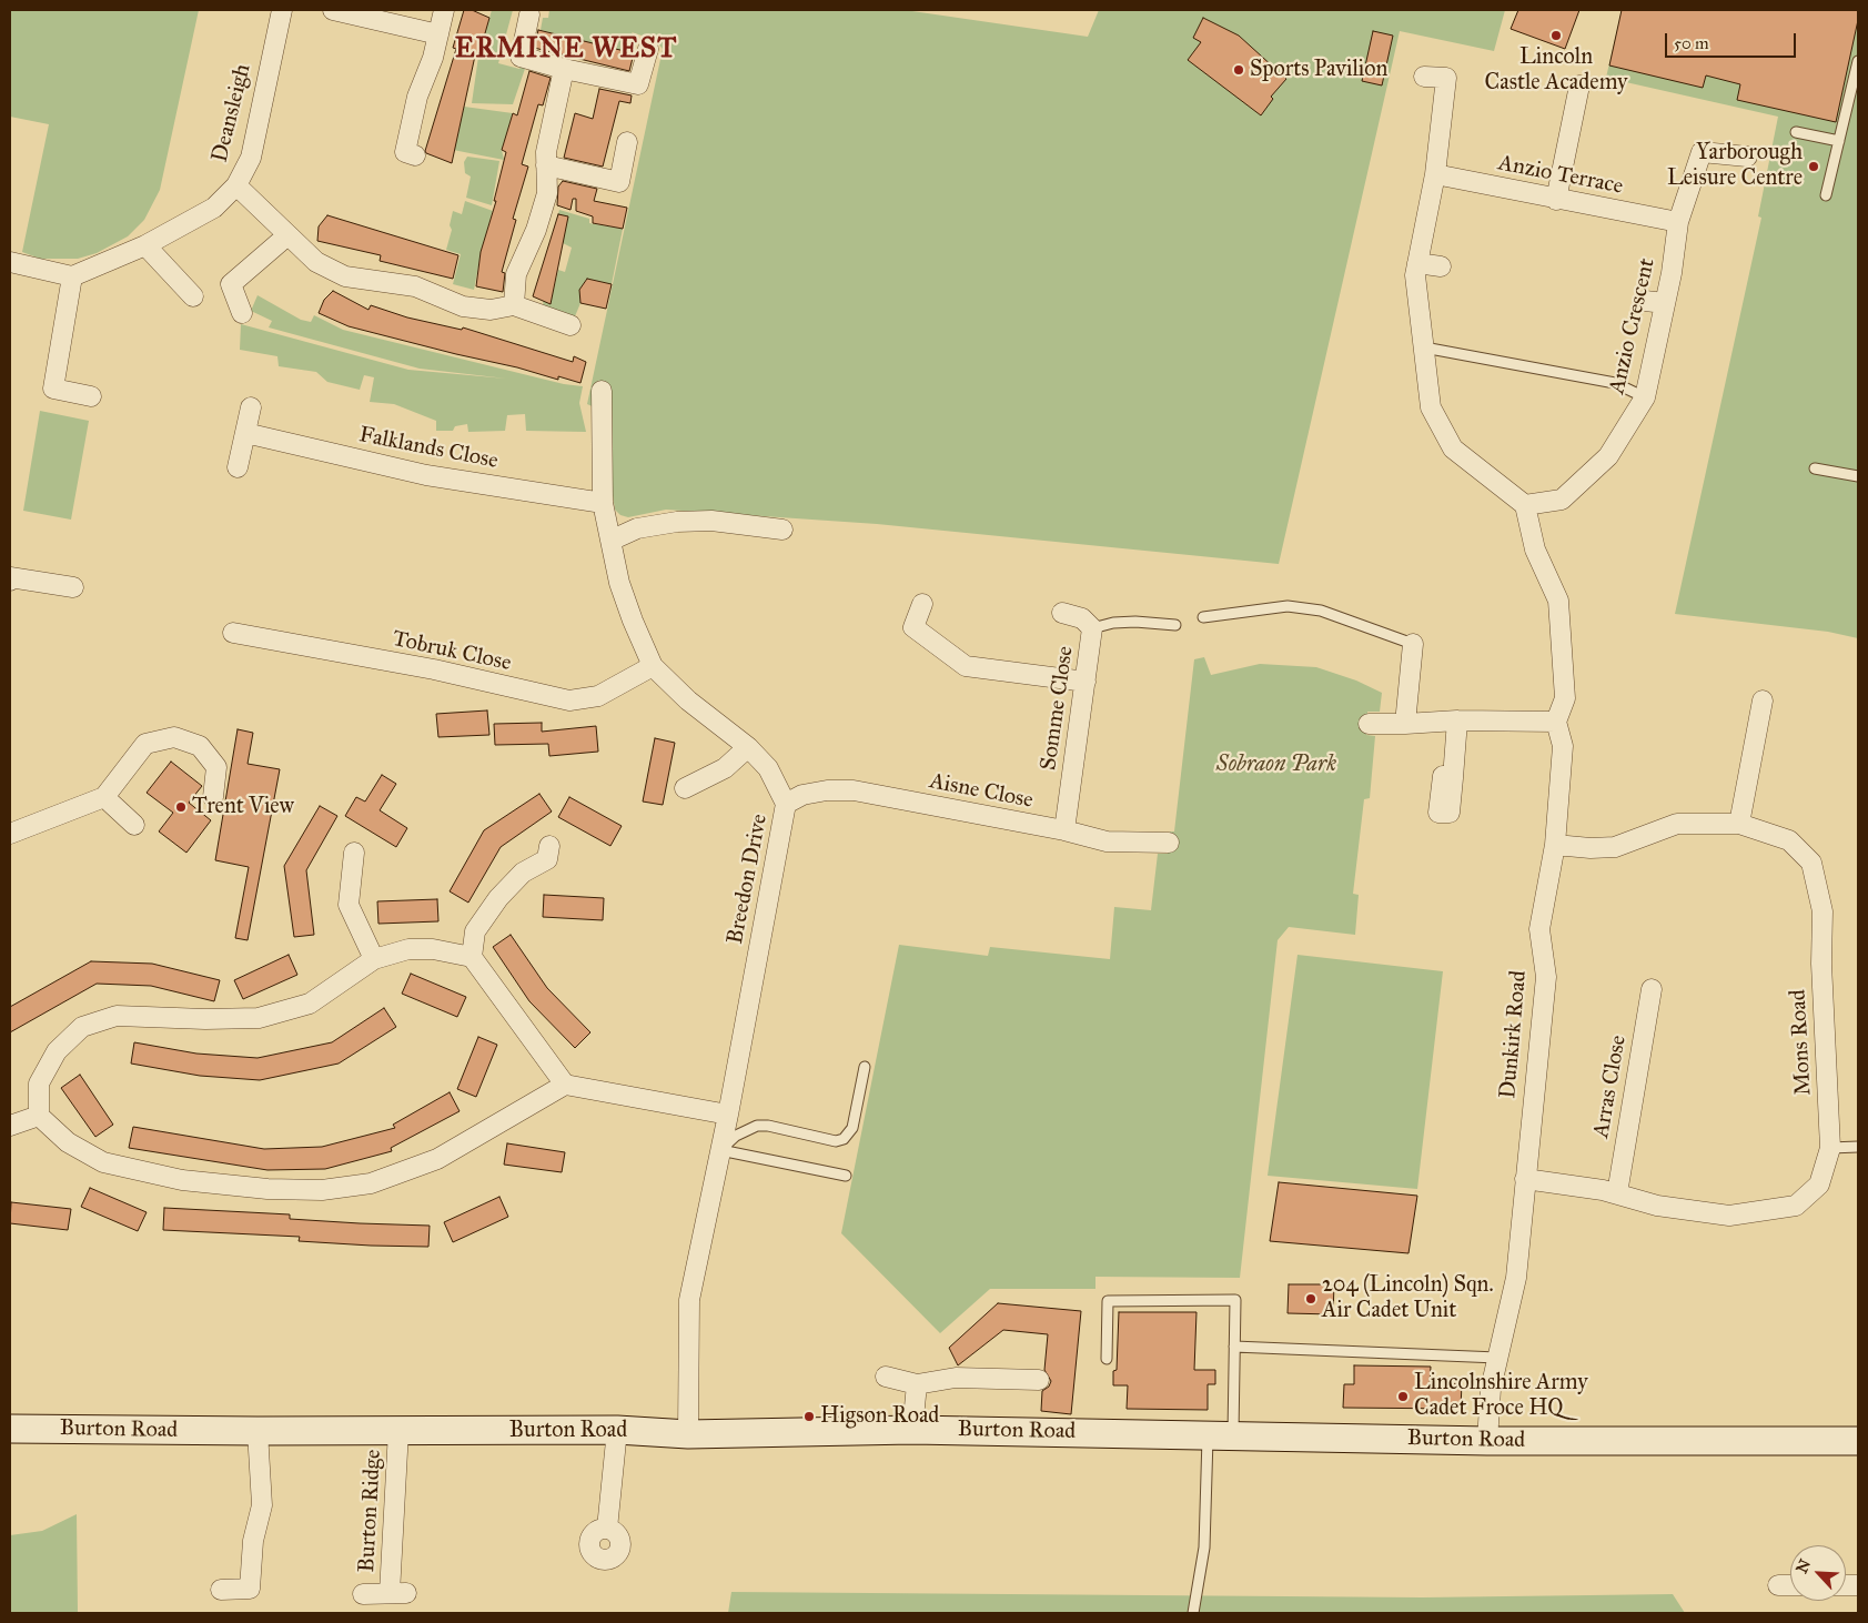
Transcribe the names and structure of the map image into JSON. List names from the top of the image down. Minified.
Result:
{"streets":{"main road":["Burton Road"],"street":["Deansleigh","Anzio Terrace","Anzio Crescent","Falklands Close","Tobruk Close","Somme Close","Aisne Close","Breedon Drive","Dunkirk Road","Mons Road","Arras Close","Burton Ridge"]},"crossings":[["Anzio Terrace","Anzio Crescent"],["Falklands Close","Breedon Drive"],["Tobruk Close","Breedon Drive"],["Somme Close","Aisne Close"],["Aisne Close","Breedon Drive"],["Breedon Drive","Burton Road"],["Dunkirk Road","Mons Road"],["Dunkirk Road","Burton Road"],["Mons Road","Arras Close"],["Burton Road","Burton Ridge"]],"districts":["ERMINE WEST"],"parks":["Sobraon Park"],"places":["Lincoln Castle Academy","Sports Pavilion","Yarborough Leisure Centre","Trent View","204 (Lincoln) Sqn. Air Cadet Unit","Lincolnshire Army Cadet Froce HQ","Higson Road"],"scale_bar":"50 m","north":"top left"}
